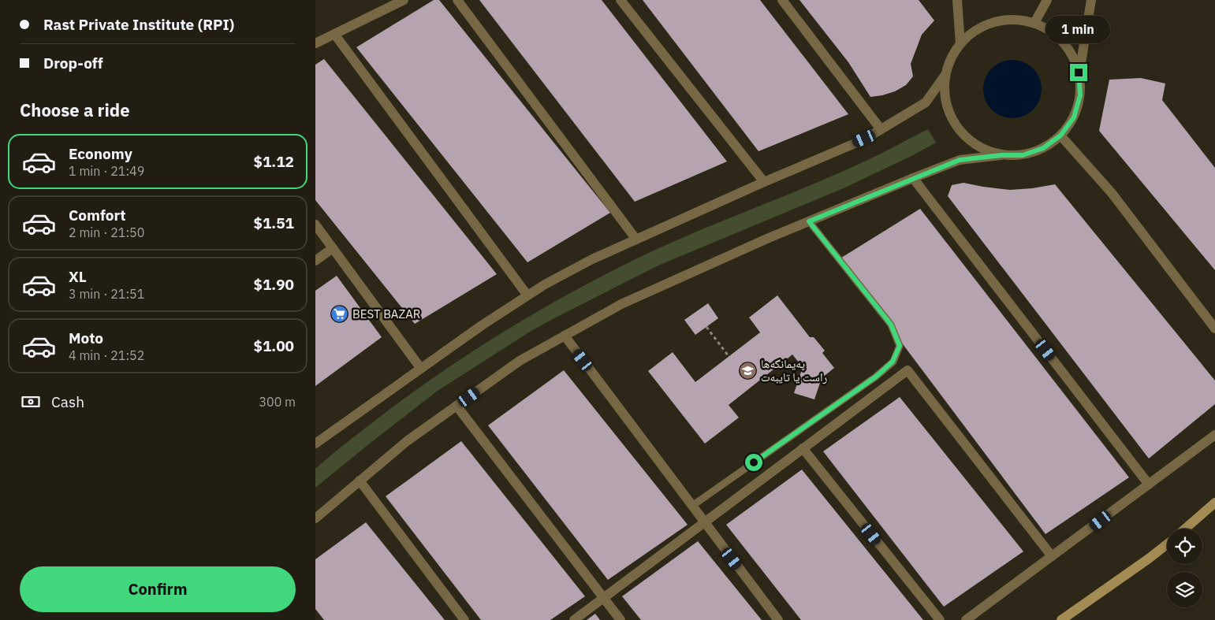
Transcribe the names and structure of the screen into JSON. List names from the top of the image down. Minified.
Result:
{"places":{"supermarket":["BEST BAZAR"],"school or university":["پەیمانگەها راست یا تایبەت"]},"page":{"banner":["Rast Private Institute (RPI)","Drop-off"],"bubble":"1 min","heading":"Choose a ride","list":[{"name":"Economy","note":"1 min · 21:49","value":"$1.12"},{"name":"Comfort","note":"2 min · 21:50","value":"$1.51"},{"name":"XL","note":"3 min · 21:51","value":"$1.90"},{"name":"Moto","note":"4 min · 21:52","value":"$1.00"}],"pay":["Cash","300 m"],"buttons":"Confirm"}}
